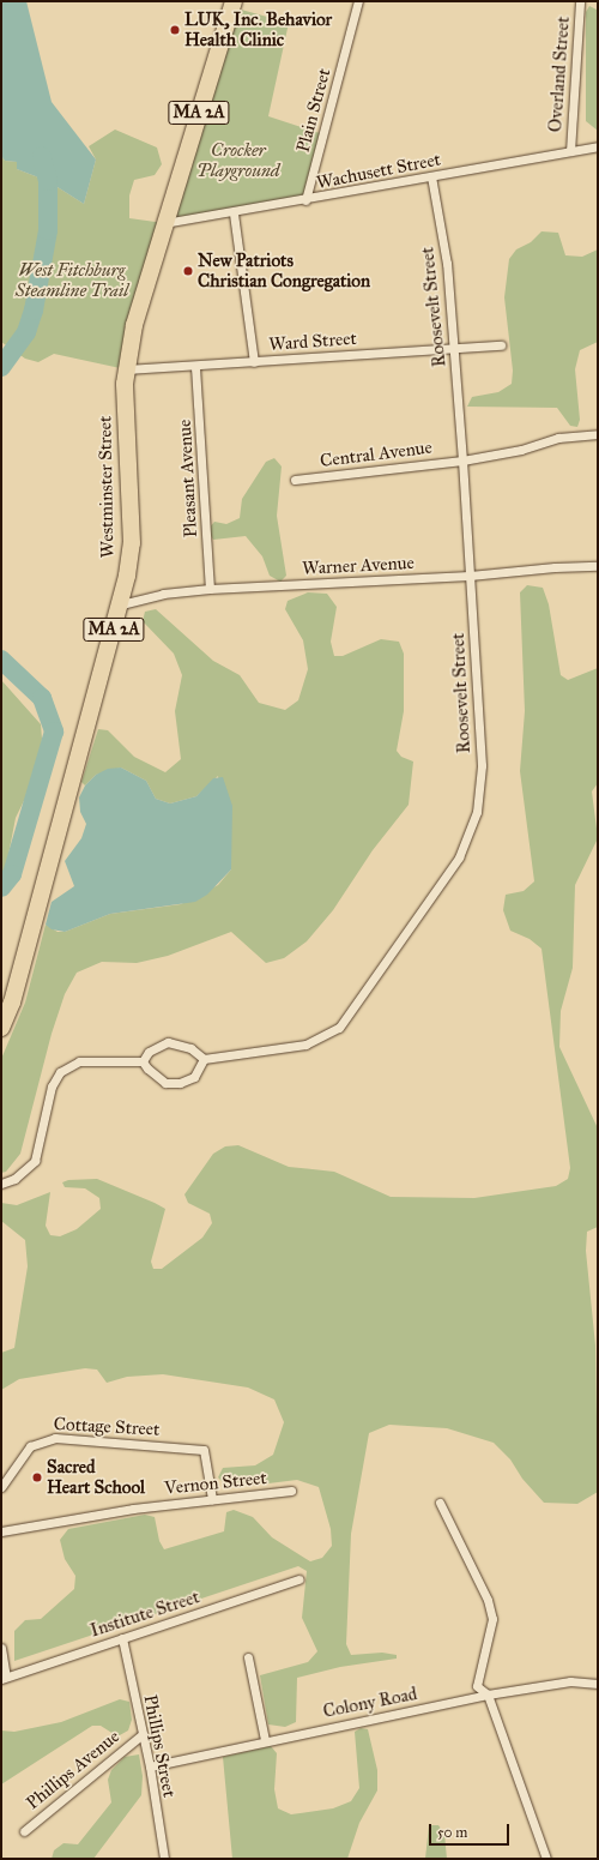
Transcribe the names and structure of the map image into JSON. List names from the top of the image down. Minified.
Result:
{"streets":{"highway":["MA 2A","Westminster Street"],"street":["Overland Street","Plain Street","Wachusett Street","Roosevelt Street","Ward Street","Central Avenue","Pleasant Avenue","Warner Avenue","Cottage Street","Vernon Street","Institute Street","Colony Road","Phillips Street","Phillips Avenue"]},"crossings":[["Overland Street","Wachusett Street"],["Plain Street","Wachusett Street"],["Wachusett Street","Roosevelt Street"],["Wachusett Street","Westminster Street"],["Roosevelt Street","Ward Street"],["Roosevelt Street","Central Avenue"],["Roosevelt Street","Warner Avenue"],["Ward Street","Pleasant Avenue"],["Ward Street","Westminster Street"],["Pleasant Avenue","Warner Avenue"],["Westminster Street","Warner Avenue"],["Cottage Street","Vernon Street"],["Institute Street","Phillips Street"],["Colony Road","Phillips Street"],["Phillips Street","Phillips Avenue"]],"parks":["Crocker Playground","West Fitchburg Steamline Trail"],"places":["LUK, Inc. Behavior Health Clinic","New Patriots Christian Congregation","Sacred Heart School"],"scale_bar":"50 m"}
